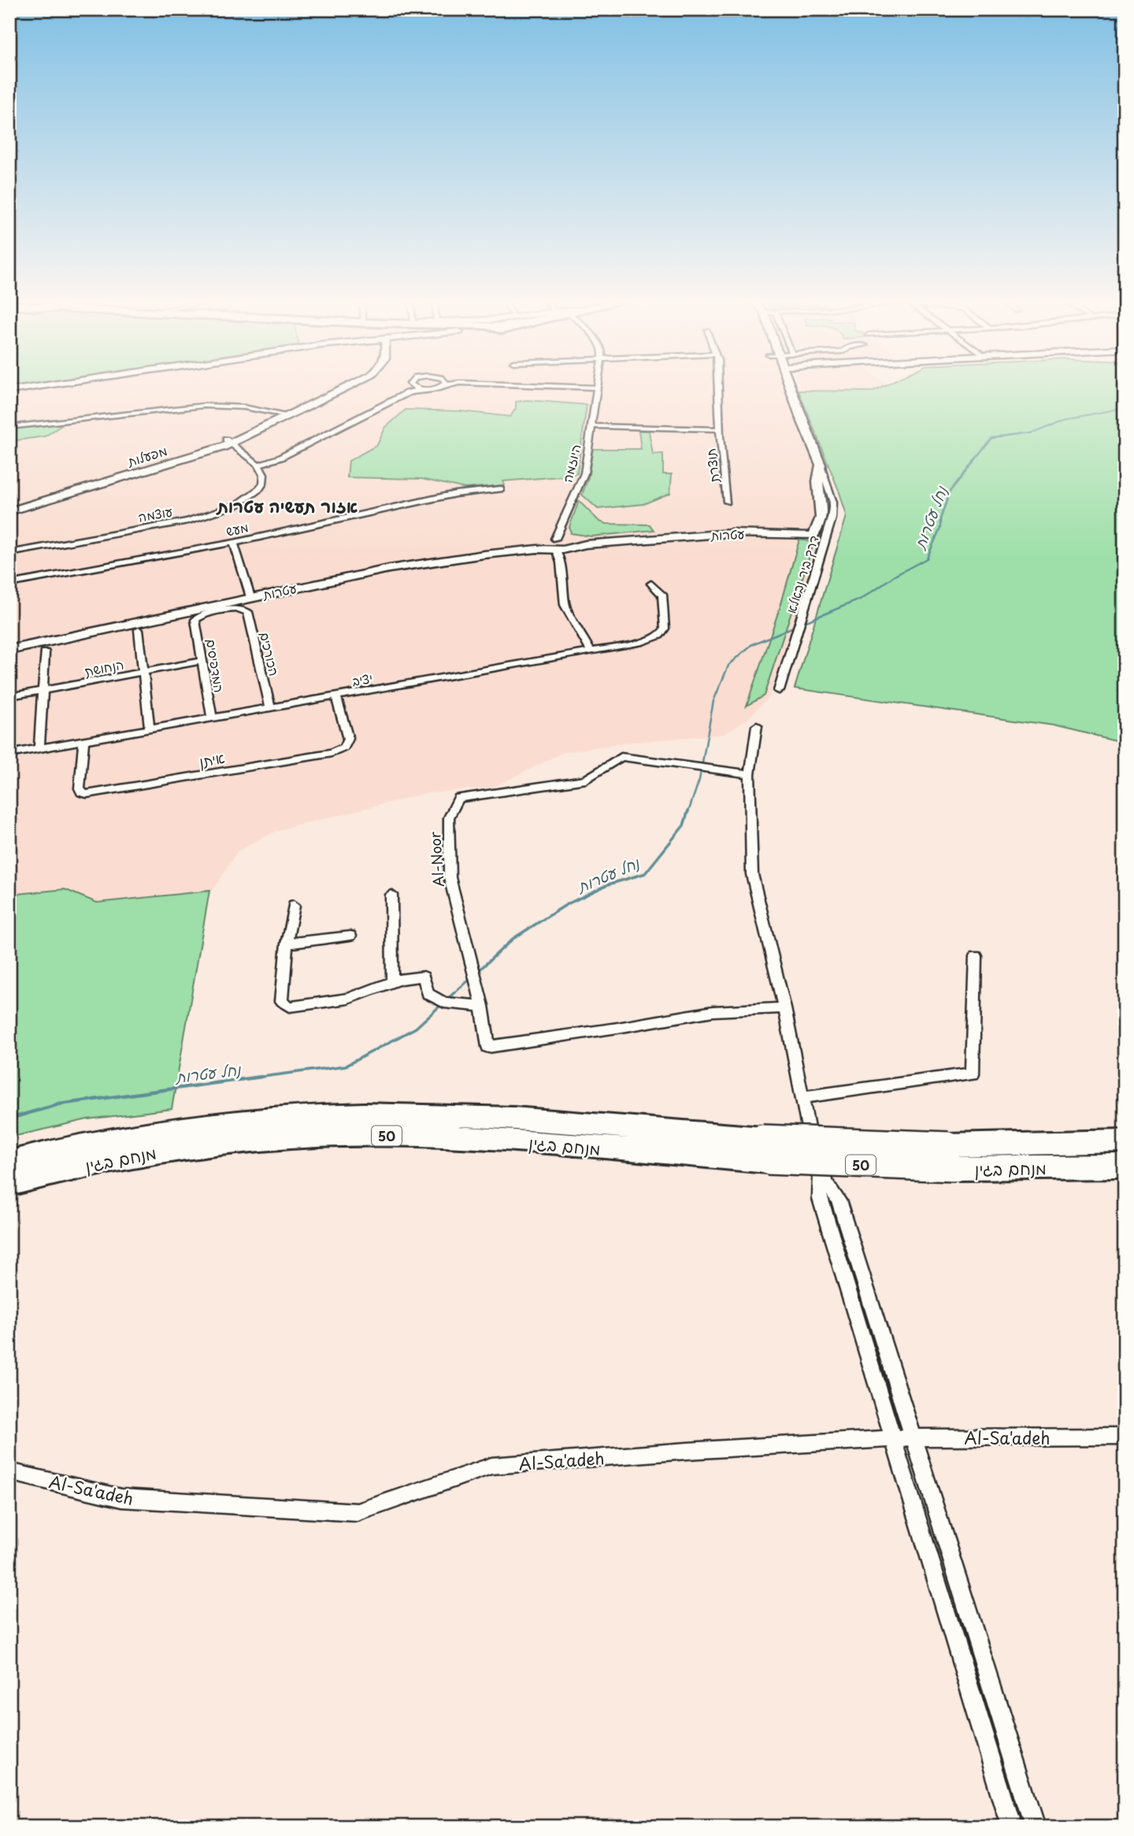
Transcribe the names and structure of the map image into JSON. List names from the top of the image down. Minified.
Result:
{"streets":{"highway":["50","מנחם בגין"],"street":["מפעלות","היוזמה","תוצרת","עוצמה","מעש","עטרות","דרך ביר נבאלא","הכורכים","המדפיסים","הנחושת","יציב","איתן","Al-Noor","Al-Sa'adeh"]},"crossings":[["היוזמה","עטרות"],["עטרות","דרך ביר נבאלא"],["הכורכים","המדפיסים"],["הכורכים","יציב"],["המדפיסים","הנחושת"],["המדפיסים","יציב"],["יציב","איתן"]],"districts":["אזור תעשיה עטרות"],"water":["נחל עטרות"]}
